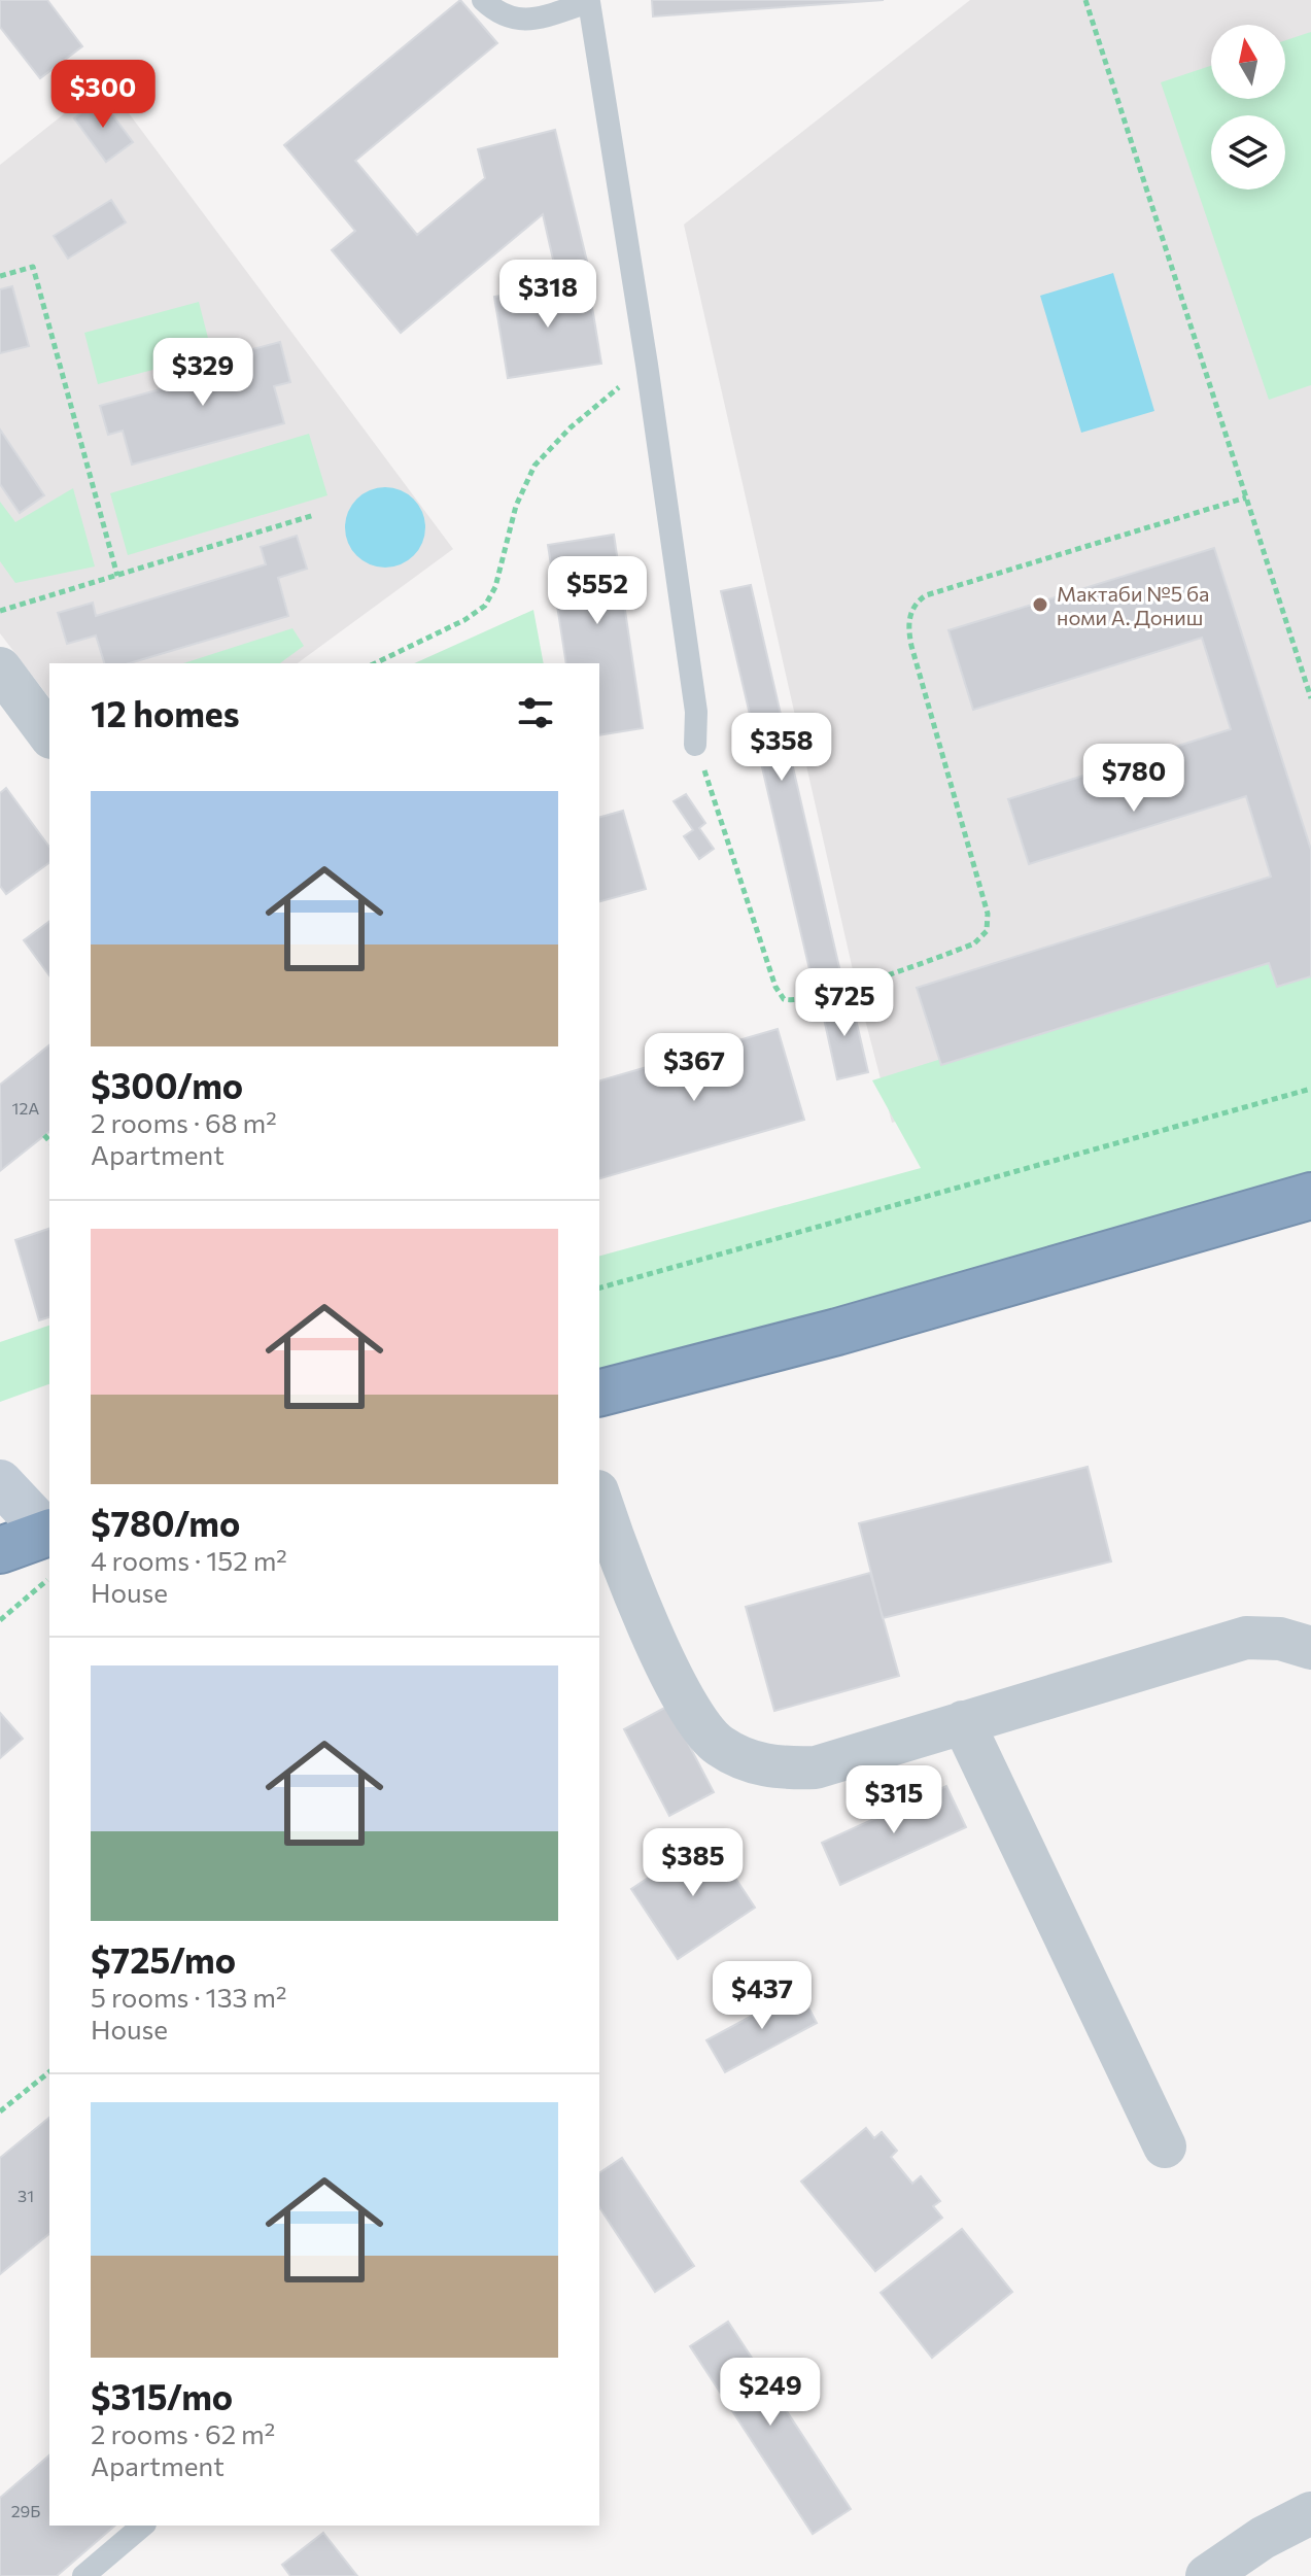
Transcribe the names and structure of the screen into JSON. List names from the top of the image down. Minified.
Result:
{"places":["Мактаби №5 ба номи А. Дониш"],"house_numbers":["12А","31","29Б"],"north":"top","page":{"price":["$300","$318","$329","$552","$358","$780","$725","$367","$315","$385","$437","$249"],"heading":"12 homes","list":[{"name":"$300/mo","note":"2 rooms · 68 m² · Apartment"},{"name":"$780/mo","note":"4 rooms · 152 m² · House"},{"name":"$725/mo","note":"5 rooms · 133 m² · House"},{"name":"$315/mo","note":"2 rooms · 62 m² · Apartment"}]}}
